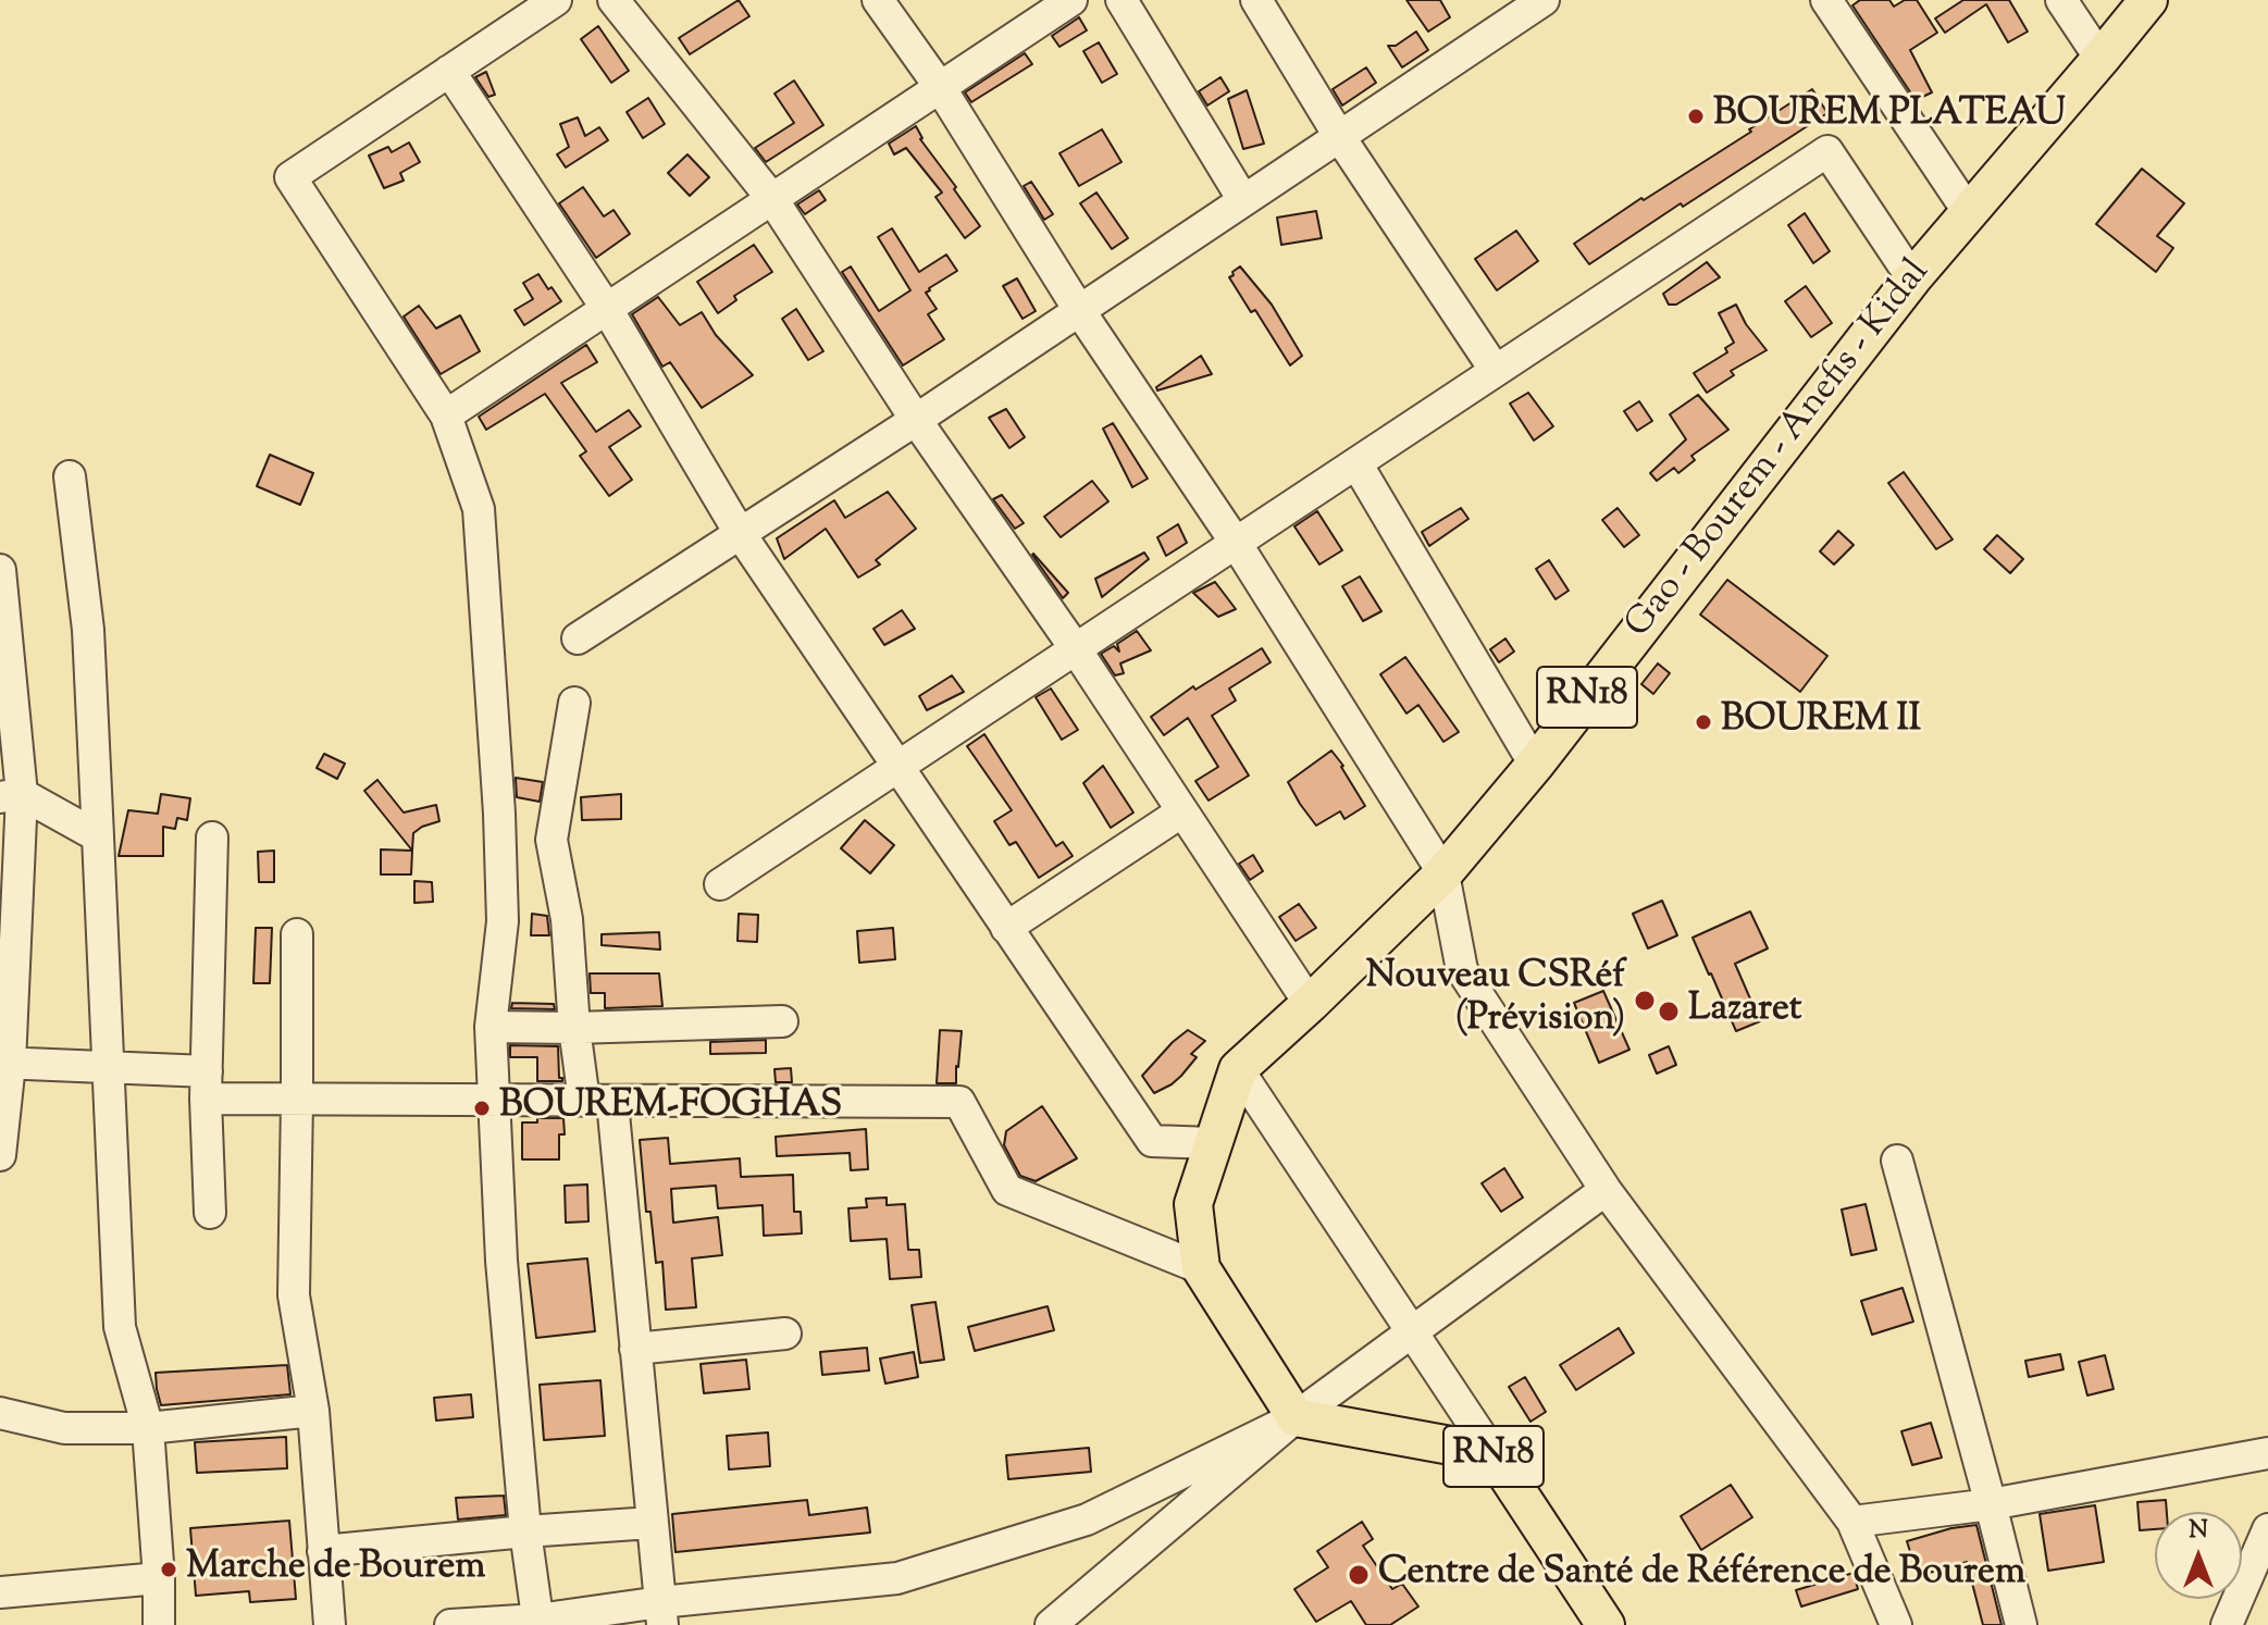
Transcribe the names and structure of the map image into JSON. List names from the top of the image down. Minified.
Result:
{"streets":{"main road":["Gao - Bourem - Anefis - Kidal","RN18"]},"crossings":[["Gao - Bourem - Anefis - Kidal","RN18"]],"places":["BOUREM PLATEAU","BOUREM II","Nouveau CSRéf (Prévision)","Lazaret","BOUREM-FOGHAS","Marche de Bourem","Centre de Santé de Référence de Bourem"],"north":"top"}
